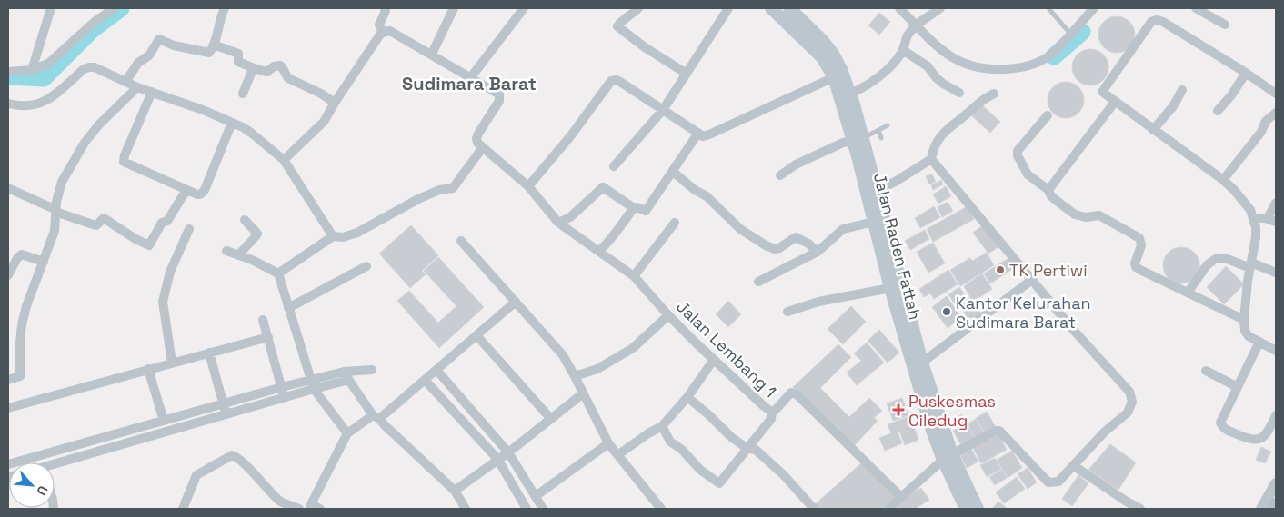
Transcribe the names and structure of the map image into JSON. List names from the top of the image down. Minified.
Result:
{"streets":{"main road":["Jalan Raden Fattah"],"street":["Jalan Lembang 1"]},"districts":["Sudimara Barat"],"places":{"other":["TK Pertiwi","Kantor Kelurahan Sudimara Barat"],"health":["Puskesmas Ciledug"]},"north":"bottom right"}
